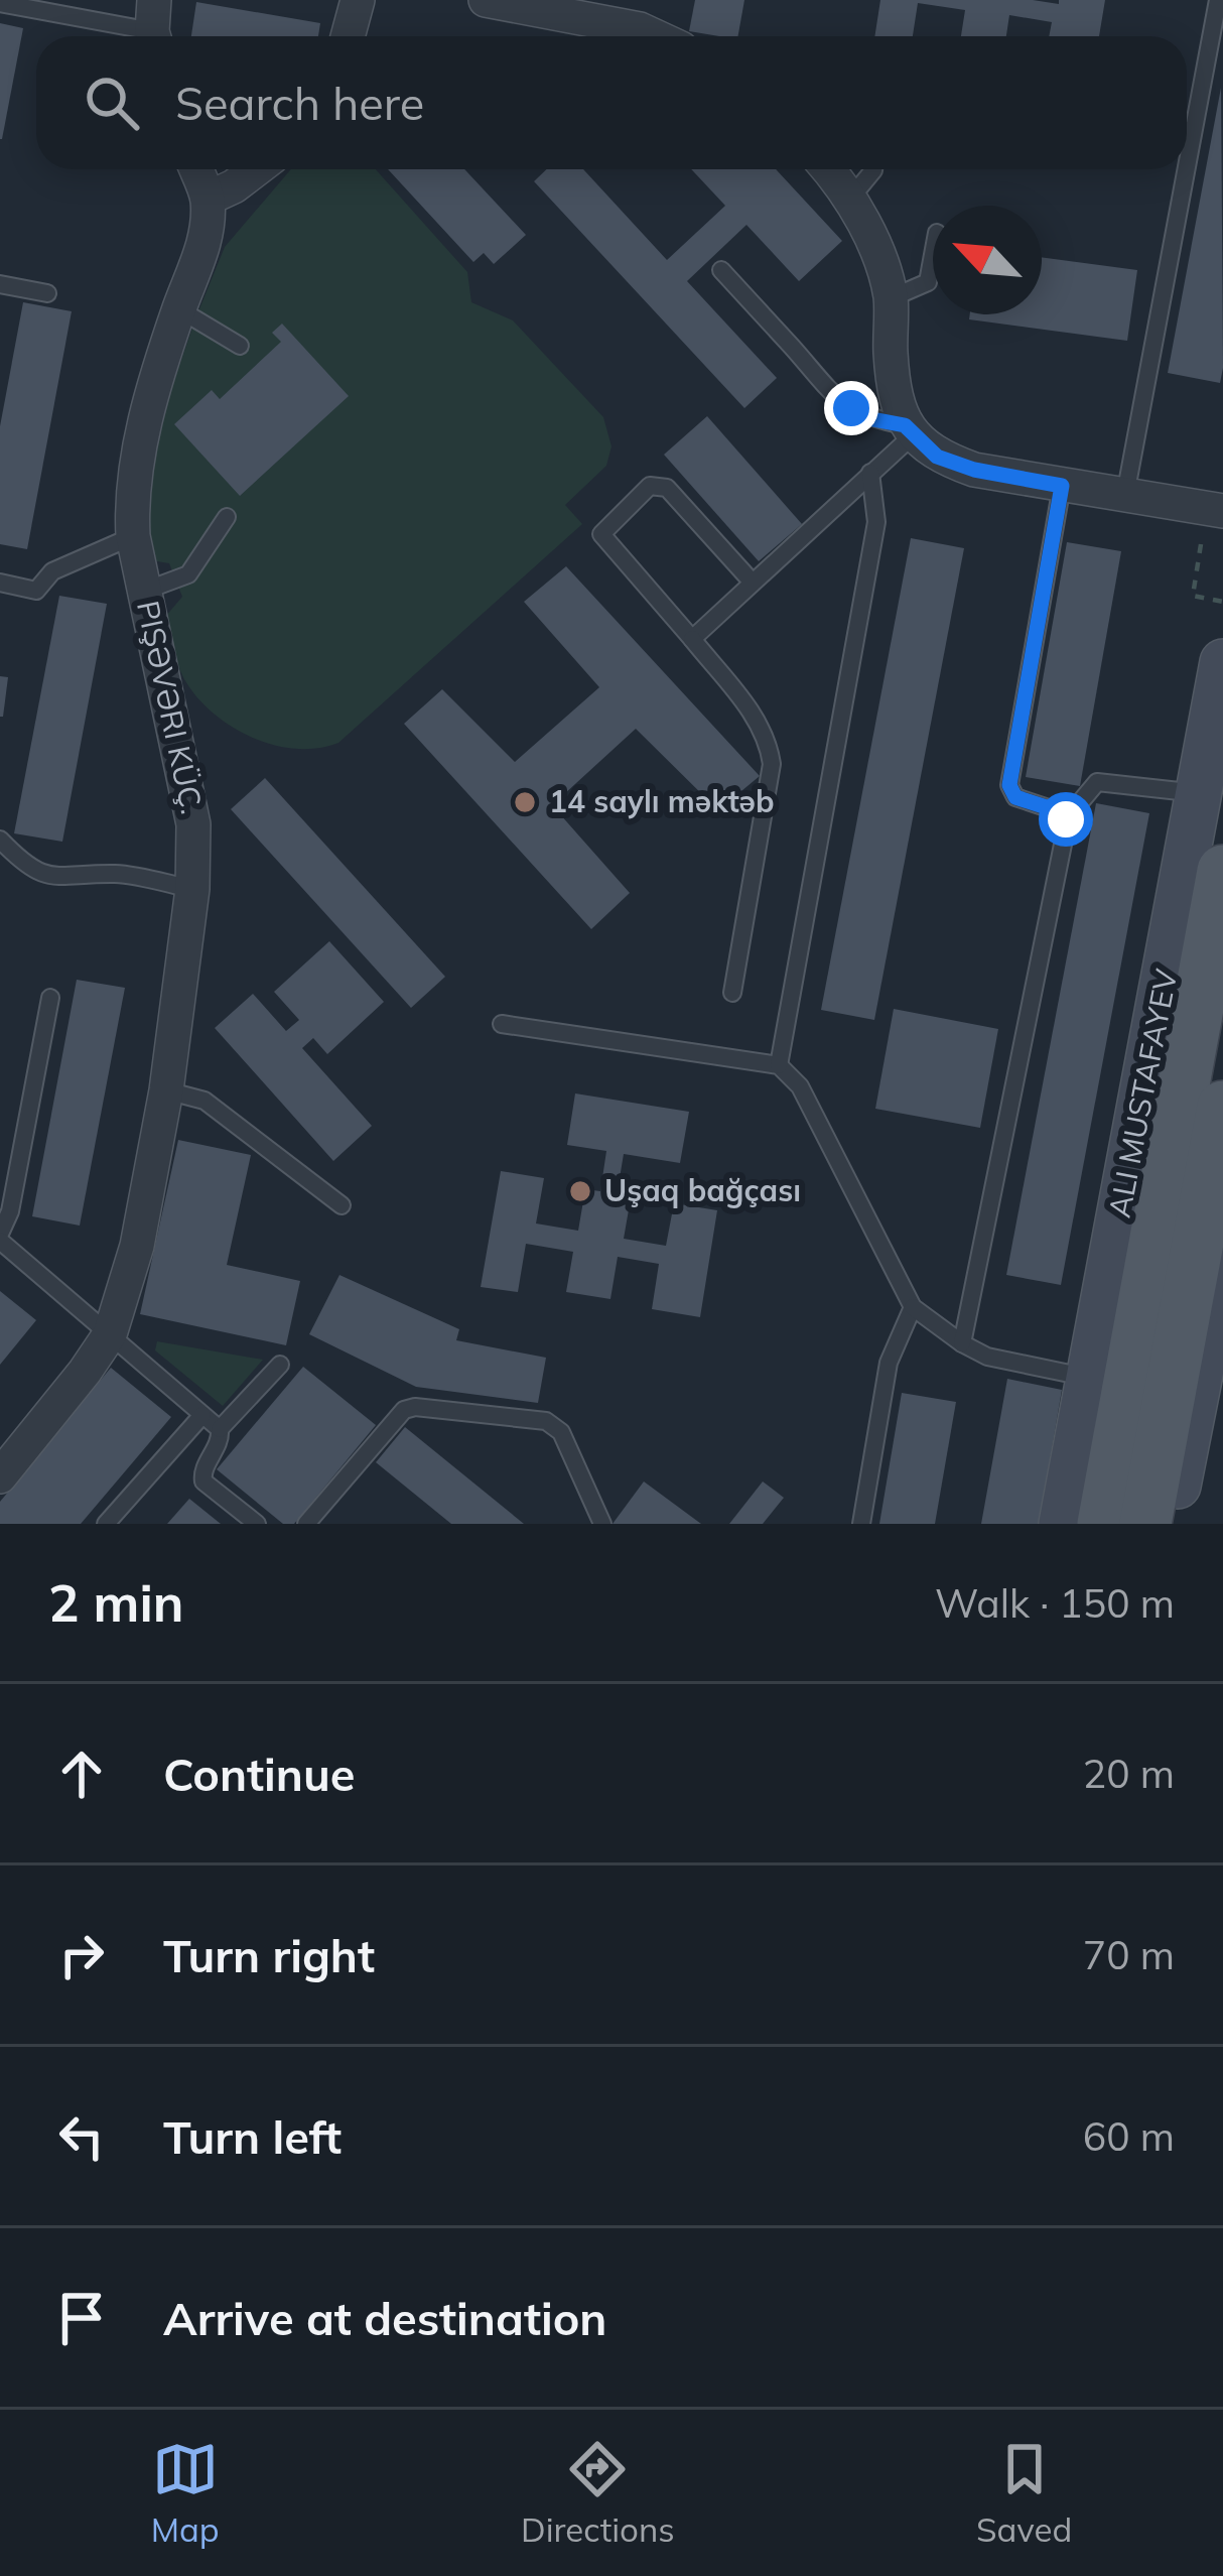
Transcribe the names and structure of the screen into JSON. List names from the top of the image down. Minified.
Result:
{"streets":{"street":["PIŞƏVƏRI KÜÇ."]},"places":["14 saylı məktəb","Uşaq bağçası"],"north":"top left","page":{"search":"Search here","heading":["2 min","Walk · 150 m"],"list":[["Continue","20 m"],["Turn right","70 m"],["Turn left","60 m"],"Arrive at destination"],"nav":["Map","Directions","Saved"]}}
